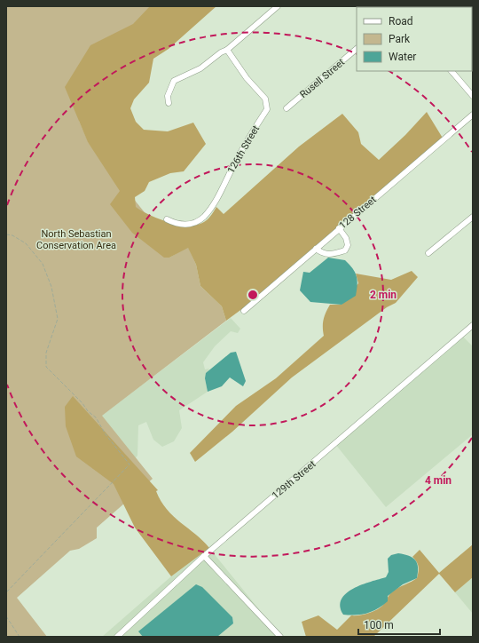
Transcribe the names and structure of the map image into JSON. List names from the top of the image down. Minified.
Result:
{"streets":{"street":["Rusell Street","126th Street","128 Street","129th Street"]},"parks":["North Sebastian Conservation Area"],"legend":["Road","Park","Water"],"scale_bar":"100 m","rings":["2 min","4 min"]}
